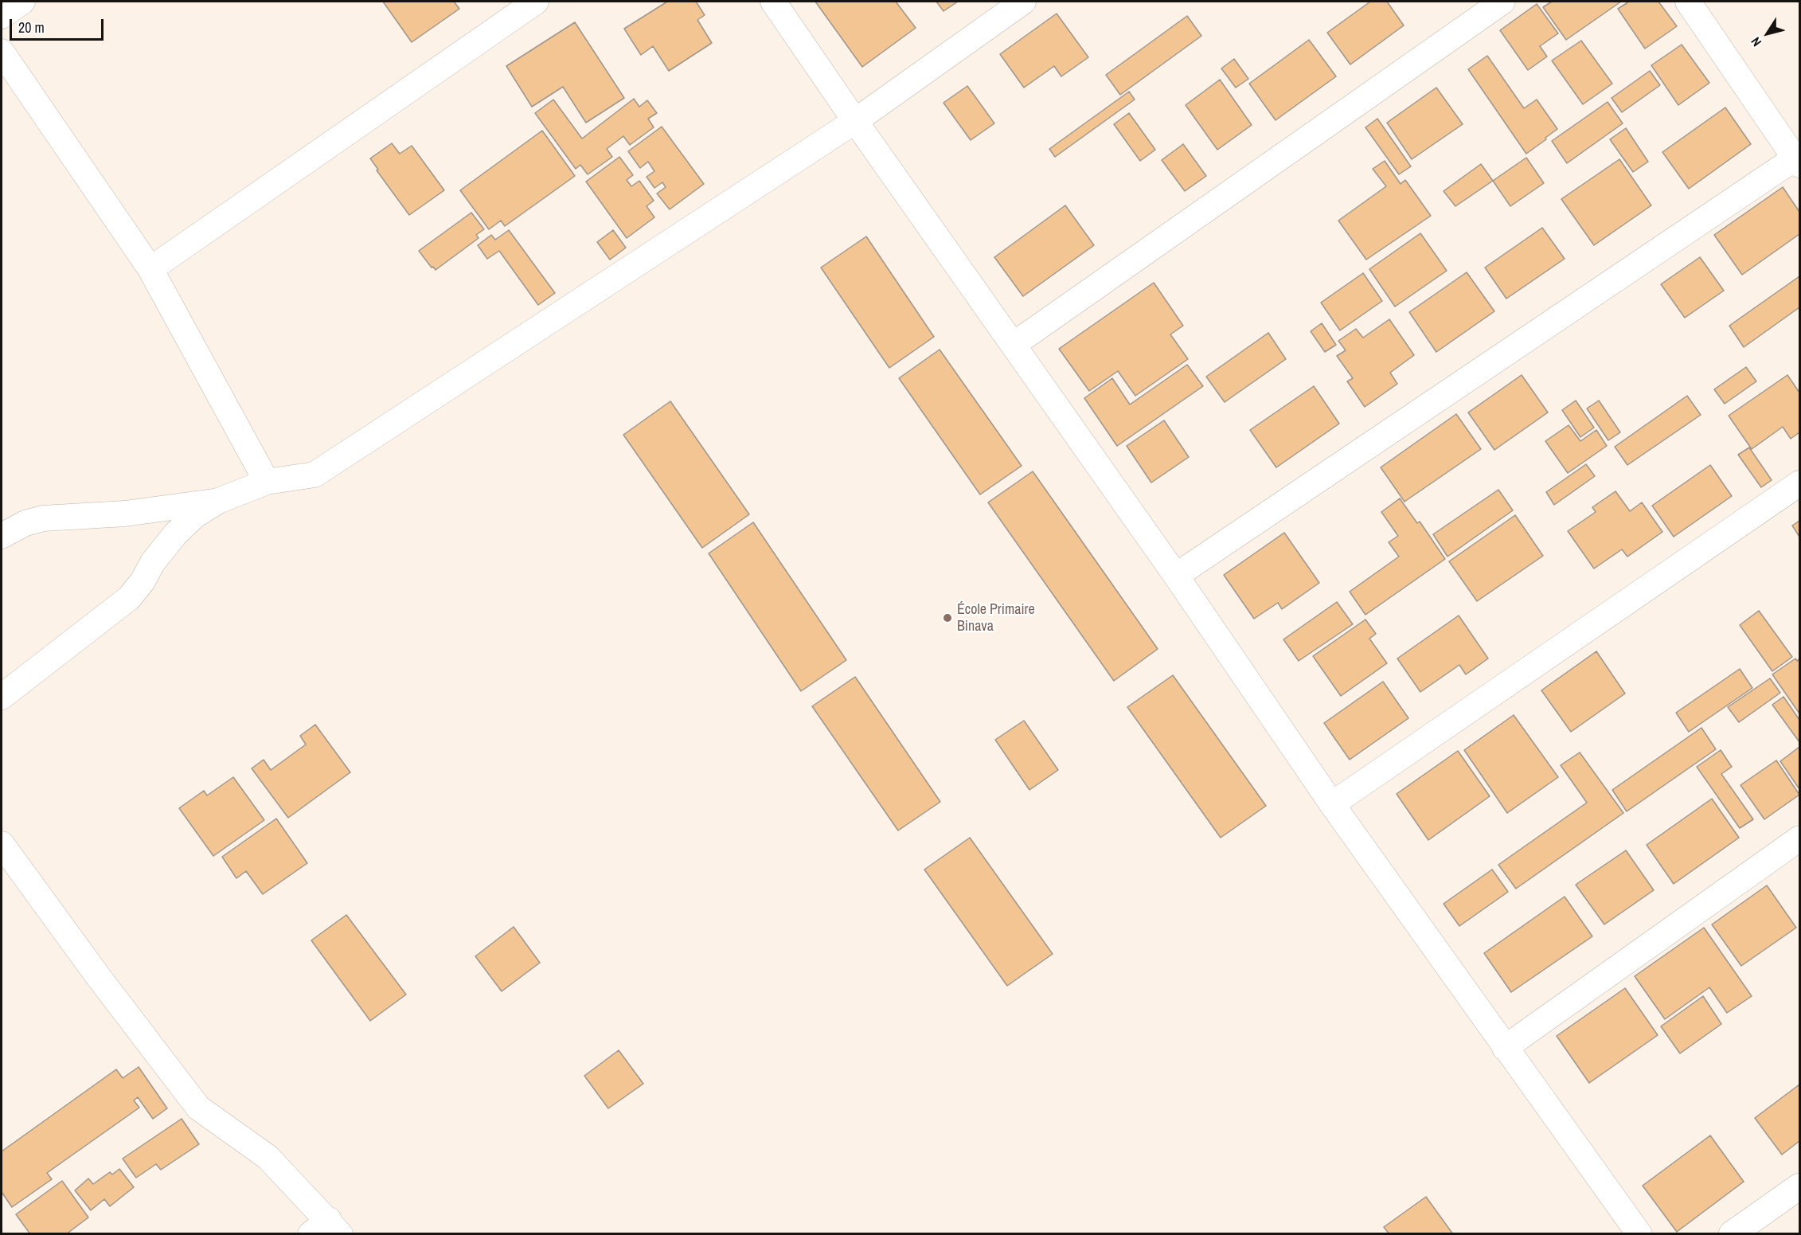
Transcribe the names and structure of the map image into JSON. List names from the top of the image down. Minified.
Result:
{"places":["École Primaire Binava"],"scale_bar":"20 m","north":"bottom left"}
